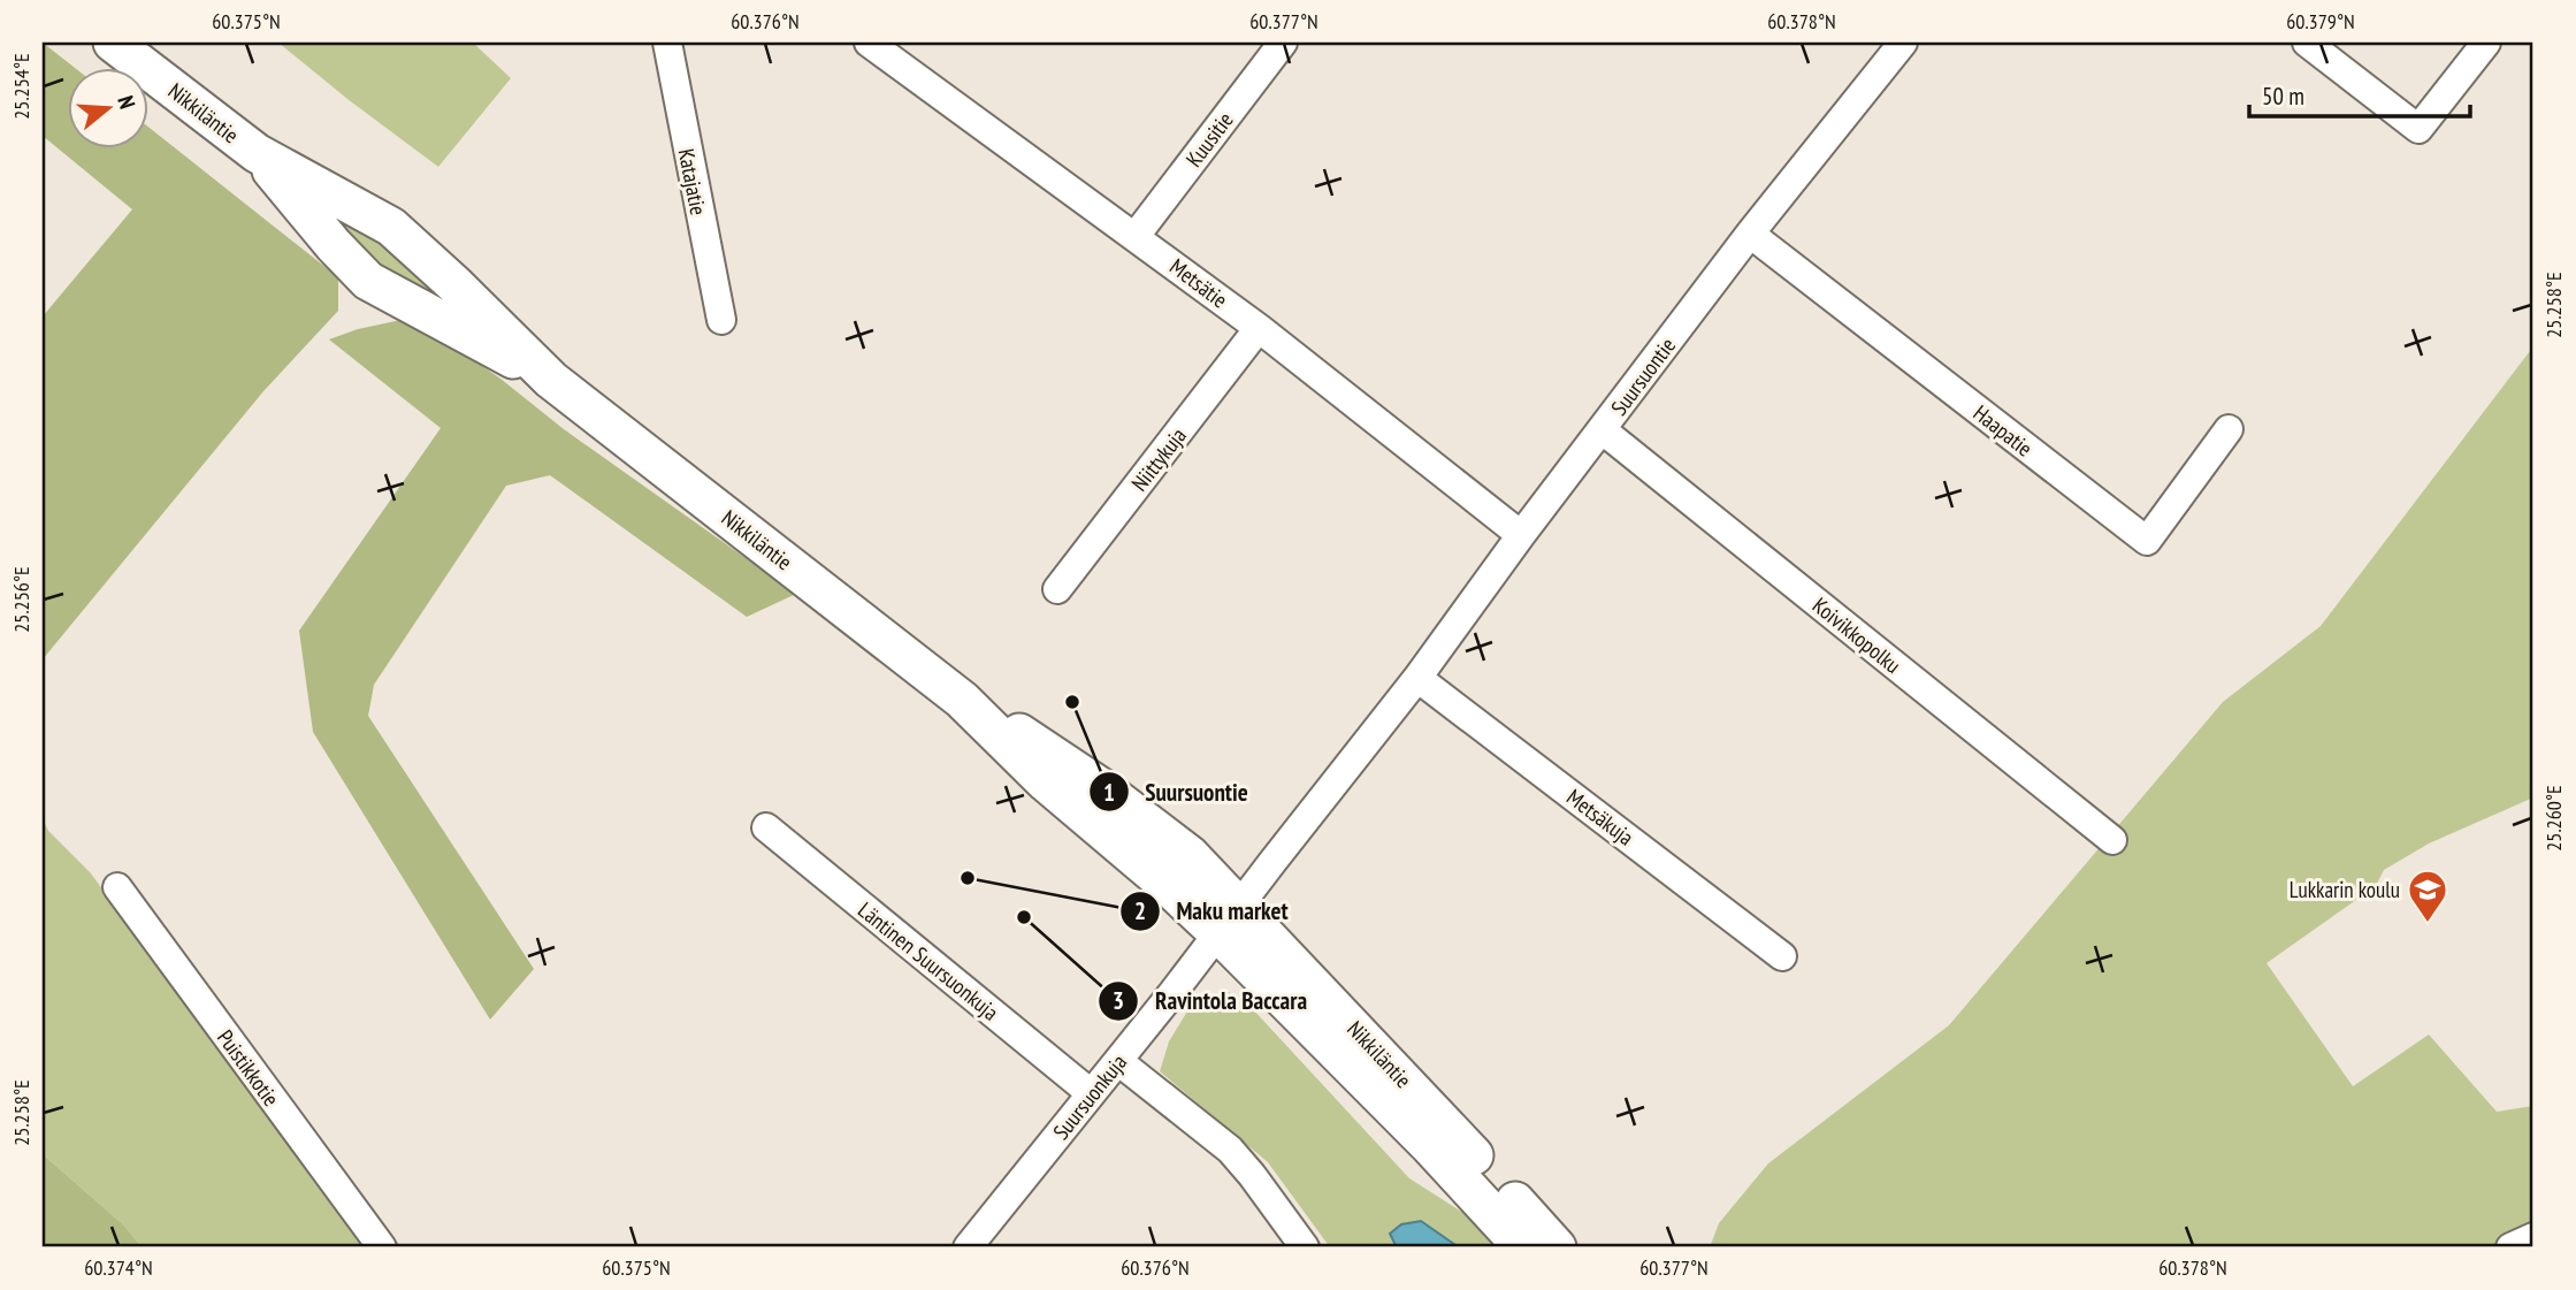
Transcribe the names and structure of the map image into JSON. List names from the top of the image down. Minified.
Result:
{"streets":{"street":["Nikkiläntie","Kuusitie","Katajatie","Metsätie","Suursuontie","Haapatie","Niittykuja","Koivikkopolku","Metsäkuja","Läntinen Suursuonkuja","Puistikkotie","Suursuonkuja"]},"crossings":[["Nikkiläntie","Suursuontie"],["Nikkiläntie","Suursuonkuja"],["Kuusitie","Metsätie"],["Metsätie","Suursuontie"],["Metsätie","Niittykuja"],["Suursuontie","Haapatie"],["Suursuontie","Koivikkopolku"],["Suursuontie","Metsäkuja"],["Suursuontie","Suursuonkuja"],["Läntinen Suursuonkuja","Suursuonkuja"]],"places":{"other":["Suursuontie","Maku market","Ravintola Baccara"],"school or university":["Lukkarin koulu"]},"scale_bar":"50 m","north":"right","coordinates":["60.375°N","60.376°N","60.377°N","60.378°N","60.379°N","25.254°E","25.258°E","25.256°E","25.260°E","60.374°N"]}
